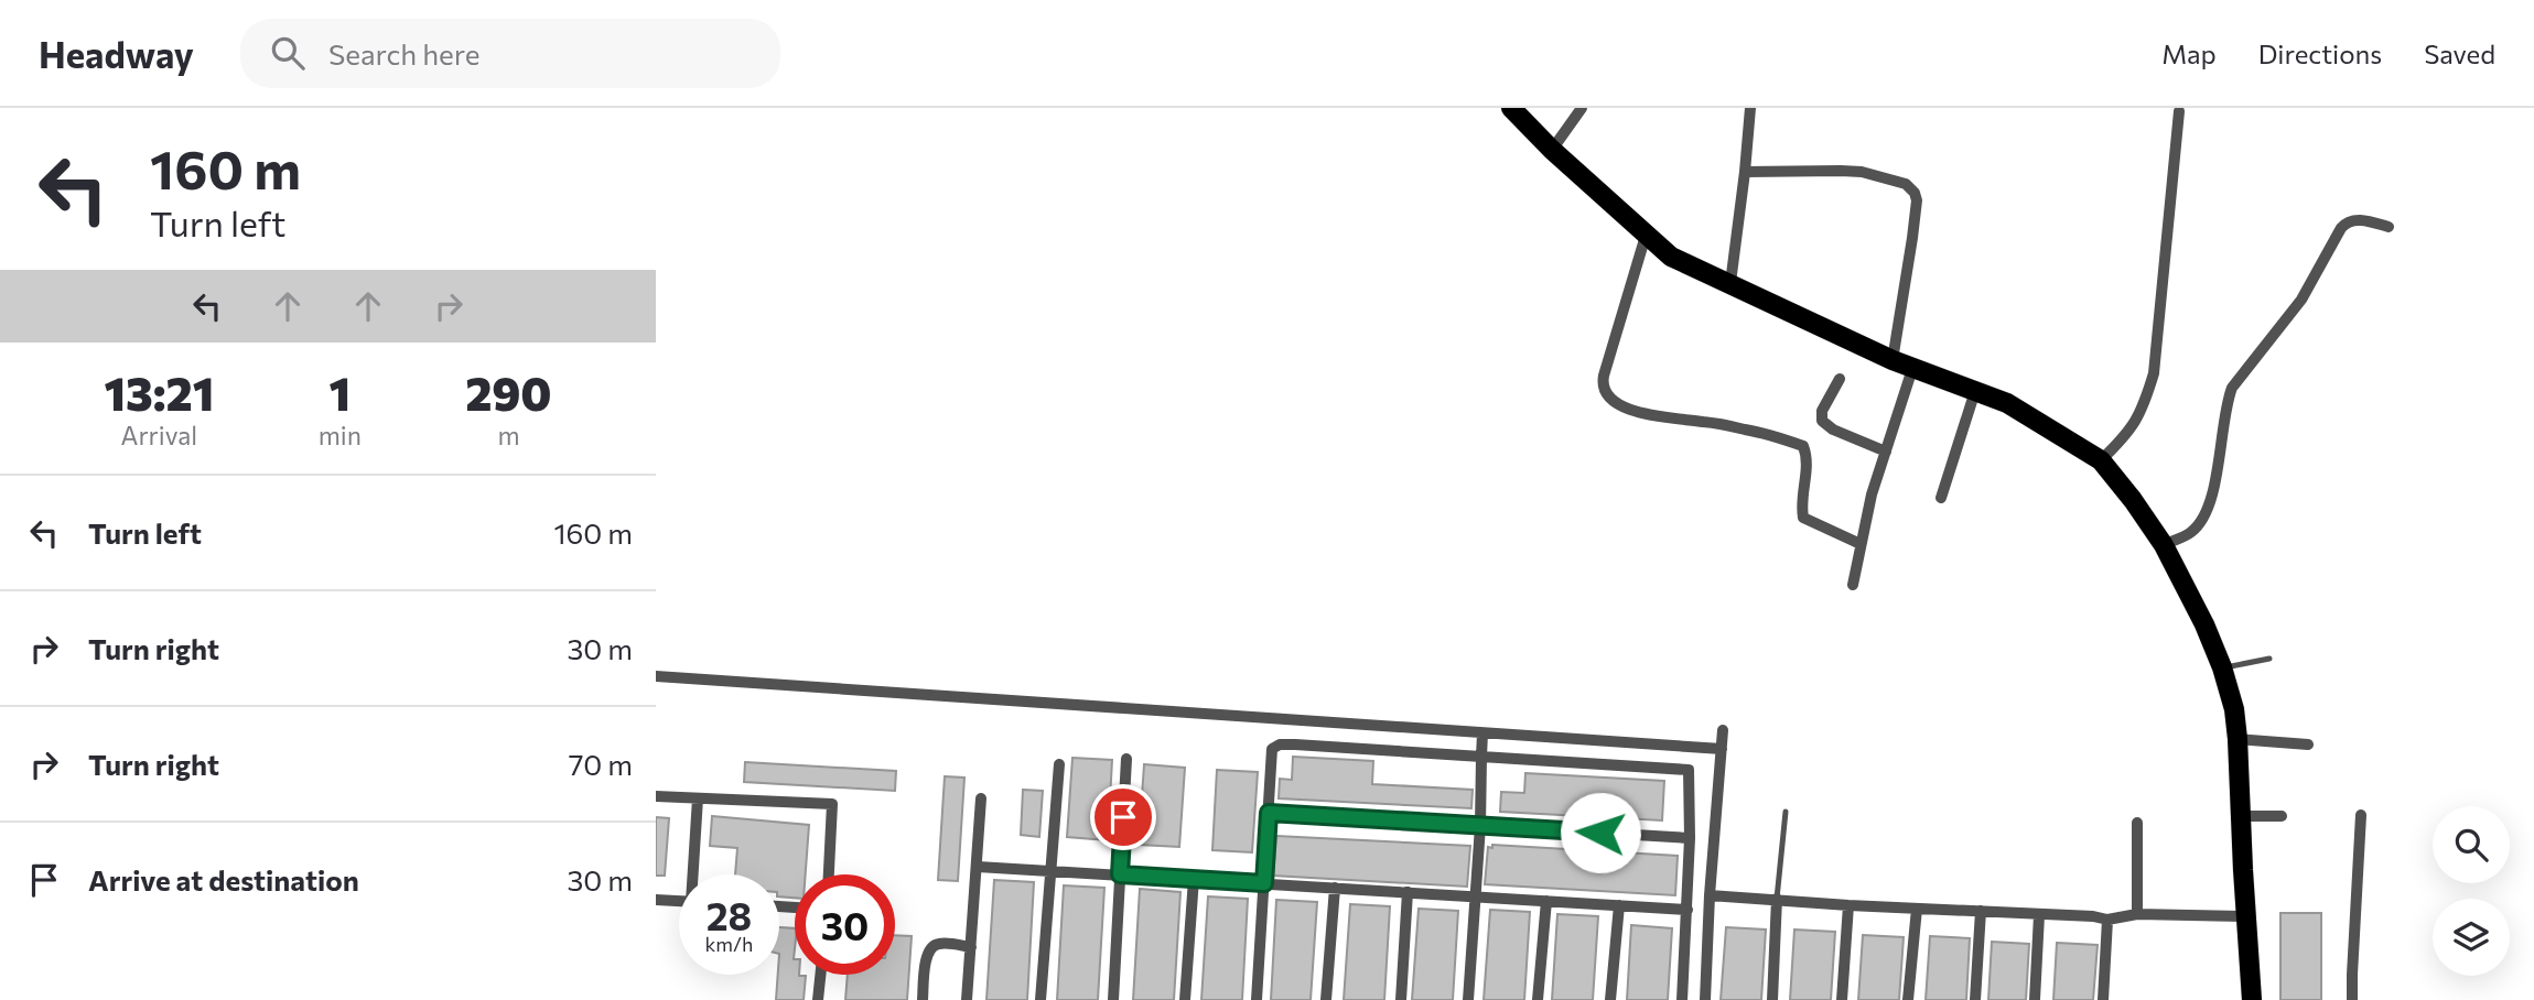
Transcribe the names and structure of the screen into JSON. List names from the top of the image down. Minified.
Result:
{"page":{"header":"Headway","search":"Search here","nav":["Map","Directions","Saved"],"turn":["160 m","Turn left"],"eta":["13:21","Arrival","1","min","290","m"],"list":[{"name":"Turn left","value":"160 m"},{"name":"Turn right","value":"30 m"},{"name":"Turn right","value":"70 m"},{"name":"Arrive at destination","value":"30 m"}],"speed":"28 km/h","limit":"30"}}
